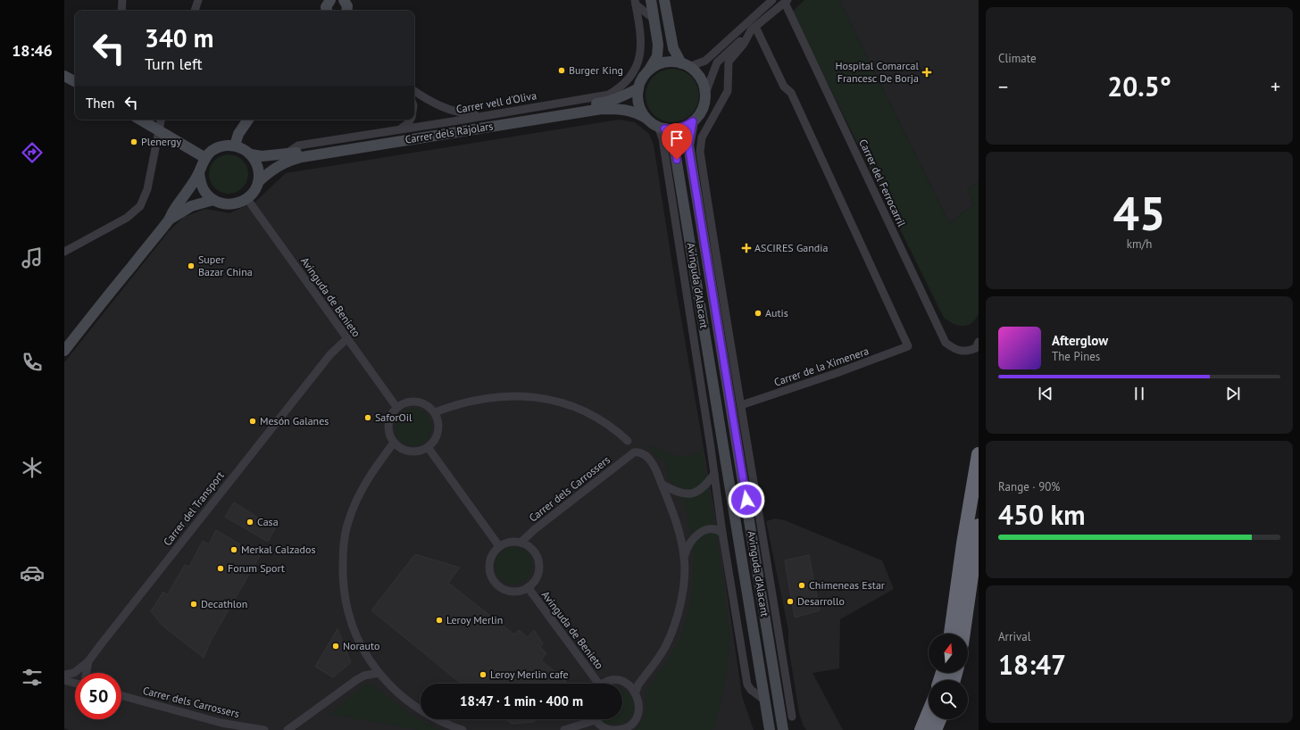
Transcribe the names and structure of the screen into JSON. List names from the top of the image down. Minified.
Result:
{"streets":{"main road":["Carrer dels Rajolars","Avinguda d'Alacant"],"street":["Carrer vell d'Oliva","Carrer del Ferrocarril","Avinguda de Benieto","Carrer de la Ximenera","Carrer dels Carrossers","Carrer del Transport"]},"crossings":[["Carrer vell d'Oliva","Carrer dels Rajolars"],["Carrer dels Rajolars","Avinguda d'Alacant"],["Carrer dels Rajolars","Avinguda de Benieto"],["Avinguda d'Alacant","Carrer de la Ximenera"],["Avinguda de Benieto","Carrer dels Carrossers"],["Avinguda de Benieto","Carrer del Transport"]],"places":{"other":["Burger King","Plenergy","Super Bazar China","Autis","SaforOil","Mesón Galanes","Casa","Merkal Calzados","Forum Sport","Chimeneas Estar","Desarrollo","Decathlon","Leroy Merlin","Norauto","Leroy Merlin cafe"],"health":["Hospital Comarcal Francesc De Borja","ASCIRES Gandia"]},"north":"top","page":{"tabs":"18:46","tile":["Climate",["45","km/h"],["Range · 90%","450 km"],["Arrival","18:47"]],"turn":["340 m","Turn left"],"heat":["−","20.5°","+"],"then":"Then","song":["Afterglow","The Pines"],"limit":"50","trip":"18:47 · 1 min · 400 m"}}
